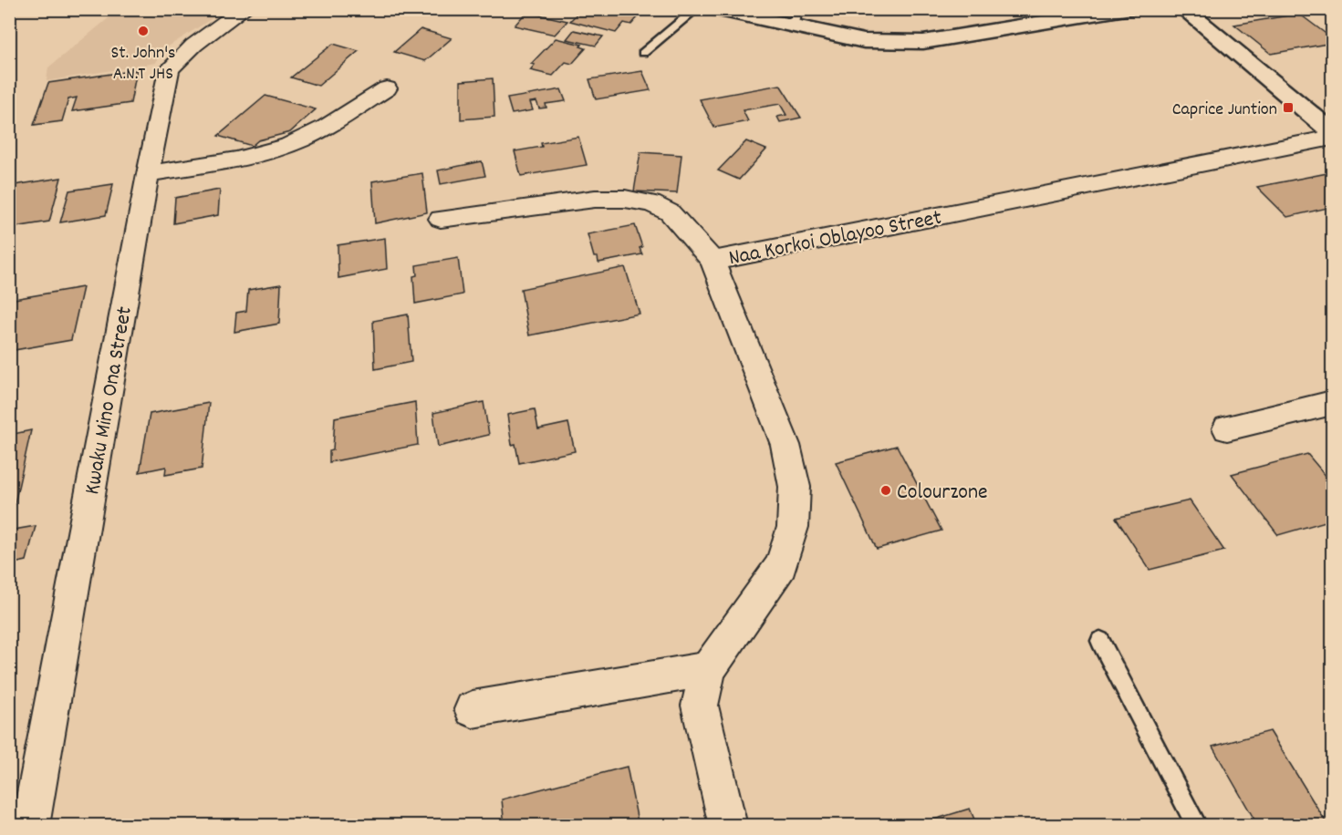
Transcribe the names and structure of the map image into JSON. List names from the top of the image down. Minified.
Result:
{"streets":{"street":["Naa Korkoi Oblayoo Street","Kwaku Mino Ona Street"]},"places":{"other":["St. John's A.N.T JHS","Colourzone"],"transit":["Caprice Juntion"]}}
